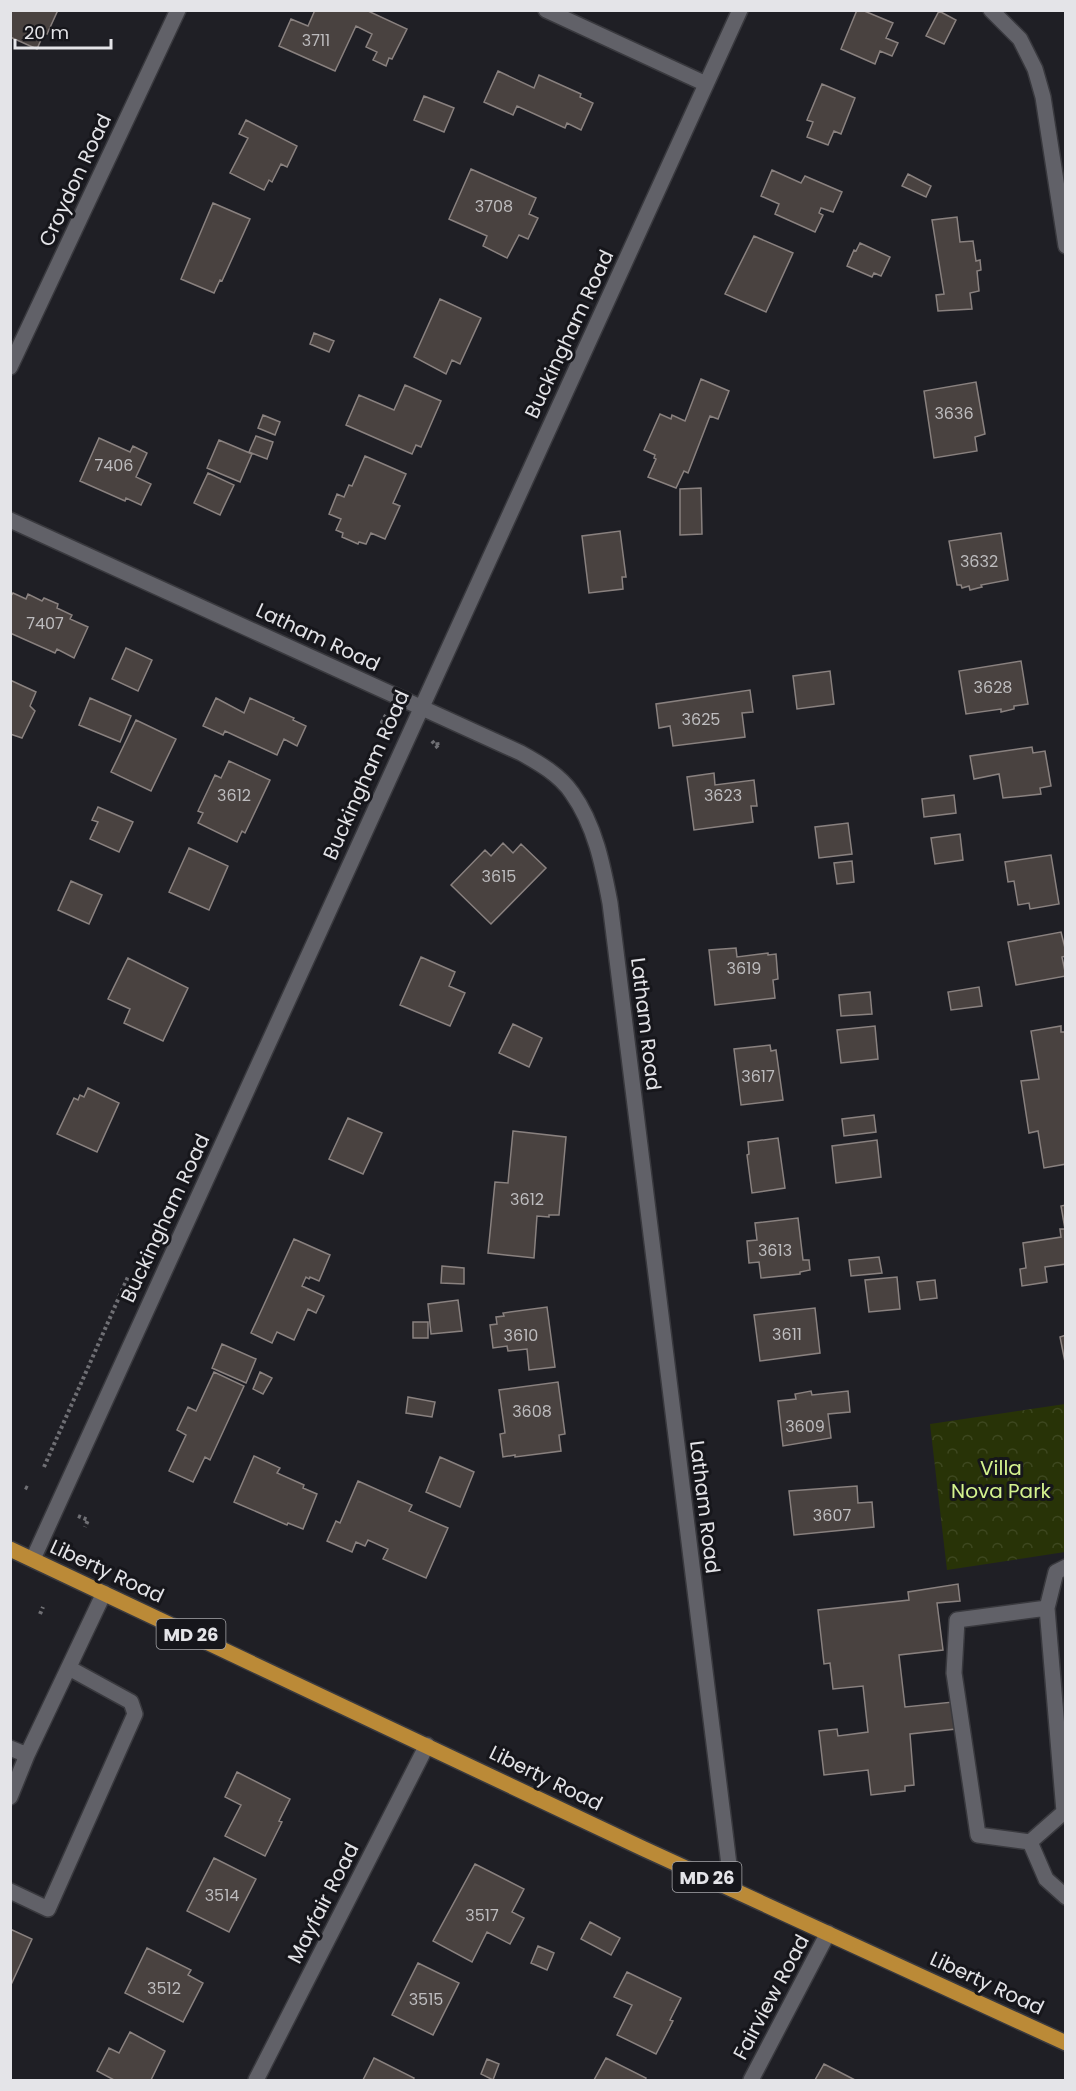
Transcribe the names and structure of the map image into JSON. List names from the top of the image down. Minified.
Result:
{"streets":{"main road":["Liberty Road","MD 26"],"street":["Croydon Road","Buckingham Road","Latham Road","Mayfair Road","Fairview Road"]},"crossings":[["Buckingham Road","Latham Road"],["Buckingham Road","Liberty Road"],["Latham Road","Liberty Road"],["Liberty Road","Mayfair Road"],["Liberty Road","Fairview Road"]],"parks":["Villa Nova Park"],"house_numbers":["3711","3708","3636","7406","3632","7407","3628","3625","3612","3623","3615","3619","3617","3612","3613","3611","3610","3608","3609","3607","3514","3517","3512","3515"],"scale_bar":"20 m"}
